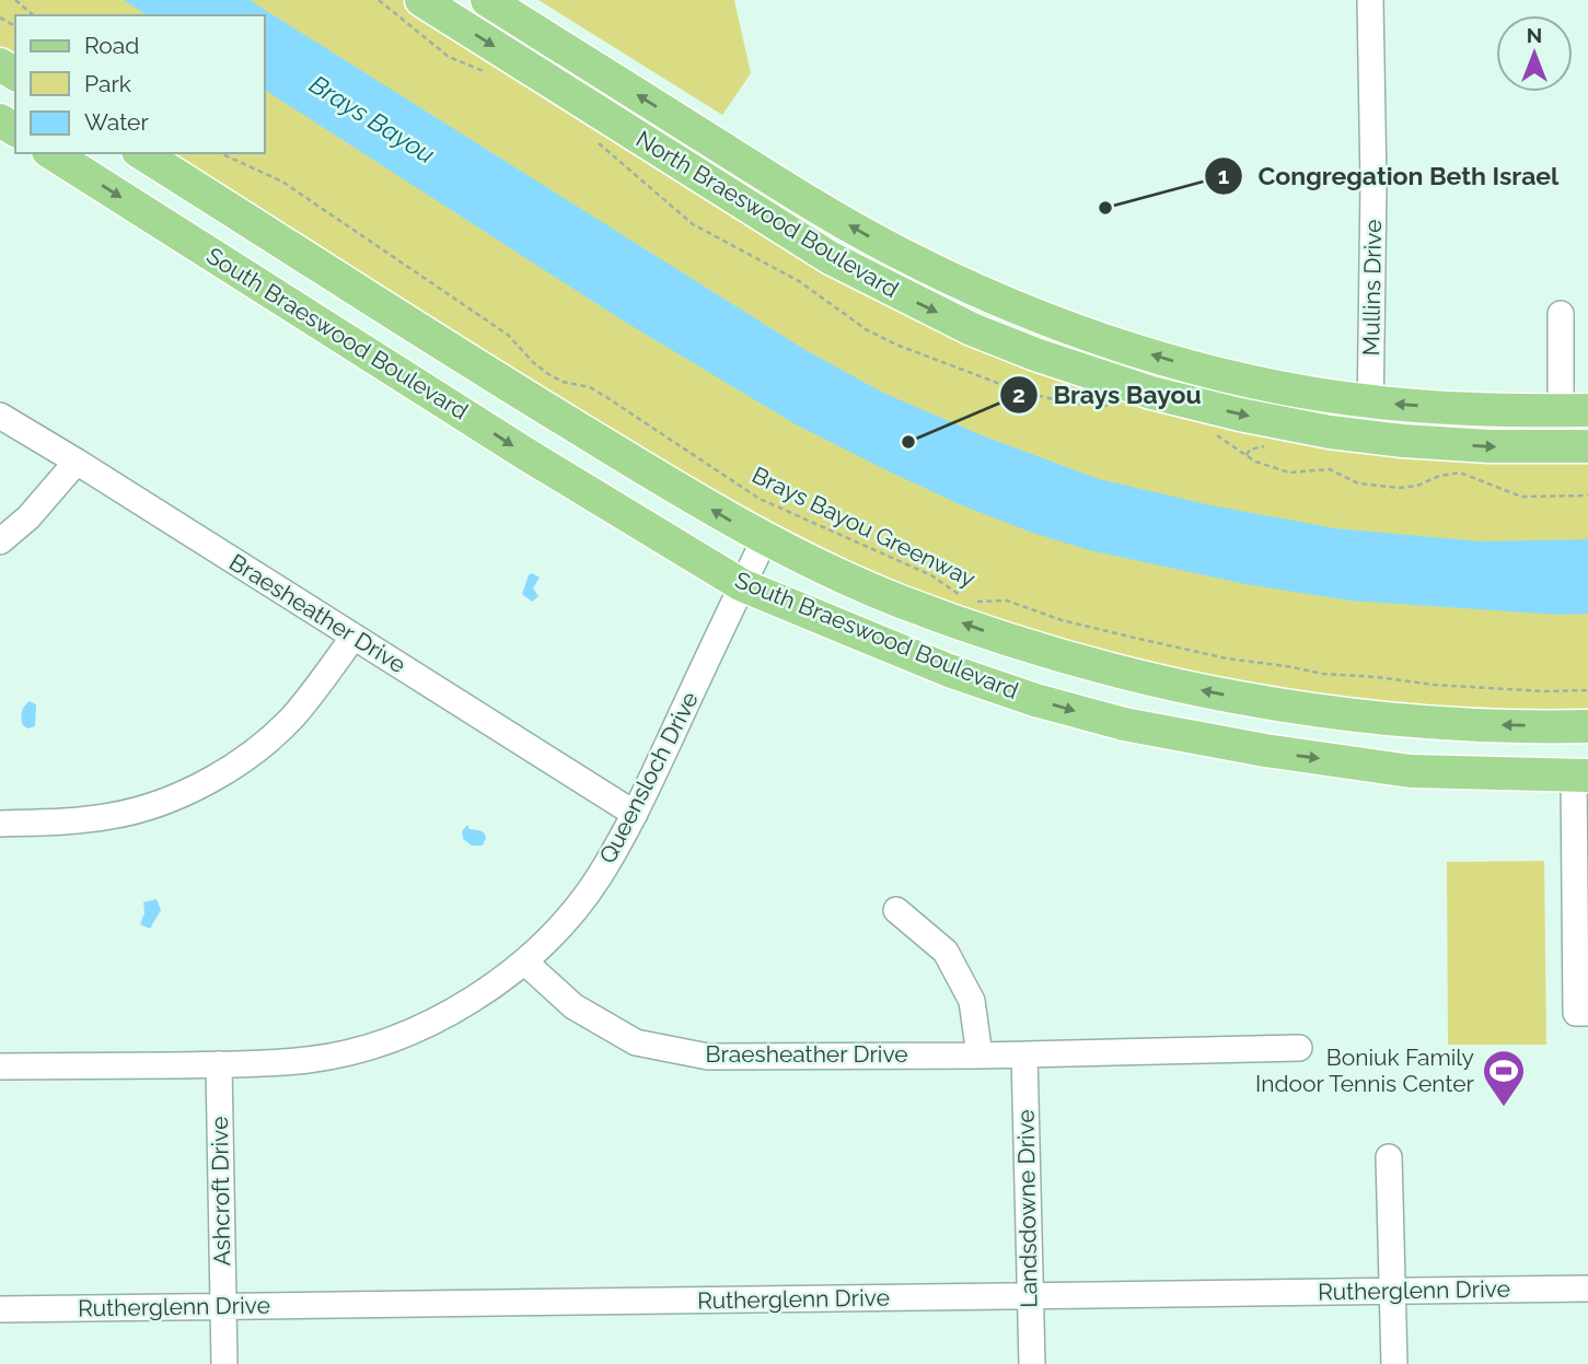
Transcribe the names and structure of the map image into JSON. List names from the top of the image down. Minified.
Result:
{"streets":{"main road":["North Braeswood Boulevard","South Braeswood Boulevard"],"street":["Mullins Drive","Braesheather Drive","Queensloch Drive","Ashcroft Drive","Landsdowne Drive","Rutherglenn Drive"],"path":["Brays Bayou Greenway"]},"crossings":[["North Braeswood Boulevard","Mullins Drive"],["South Braeswood Boulevard","Queensloch Drive"],["Braesheather Drive","Queensloch Drive"],["Braesheather Drive","Landsdowne Drive"],["Queensloch Drive","Ashcroft Drive"],["Ashcroft Drive","Rutherglenn Drive"],["Landsdowne Drive","Rutherglenn Drive"]],"water":["Brays Bayou"],"places":{"other":["Congregation Beth Israel","Brays Bayou"],"sports":["Boniuk Family Indoor Tennis Center"]},"legend":["Road","Park","Water"],"north":"top"}
